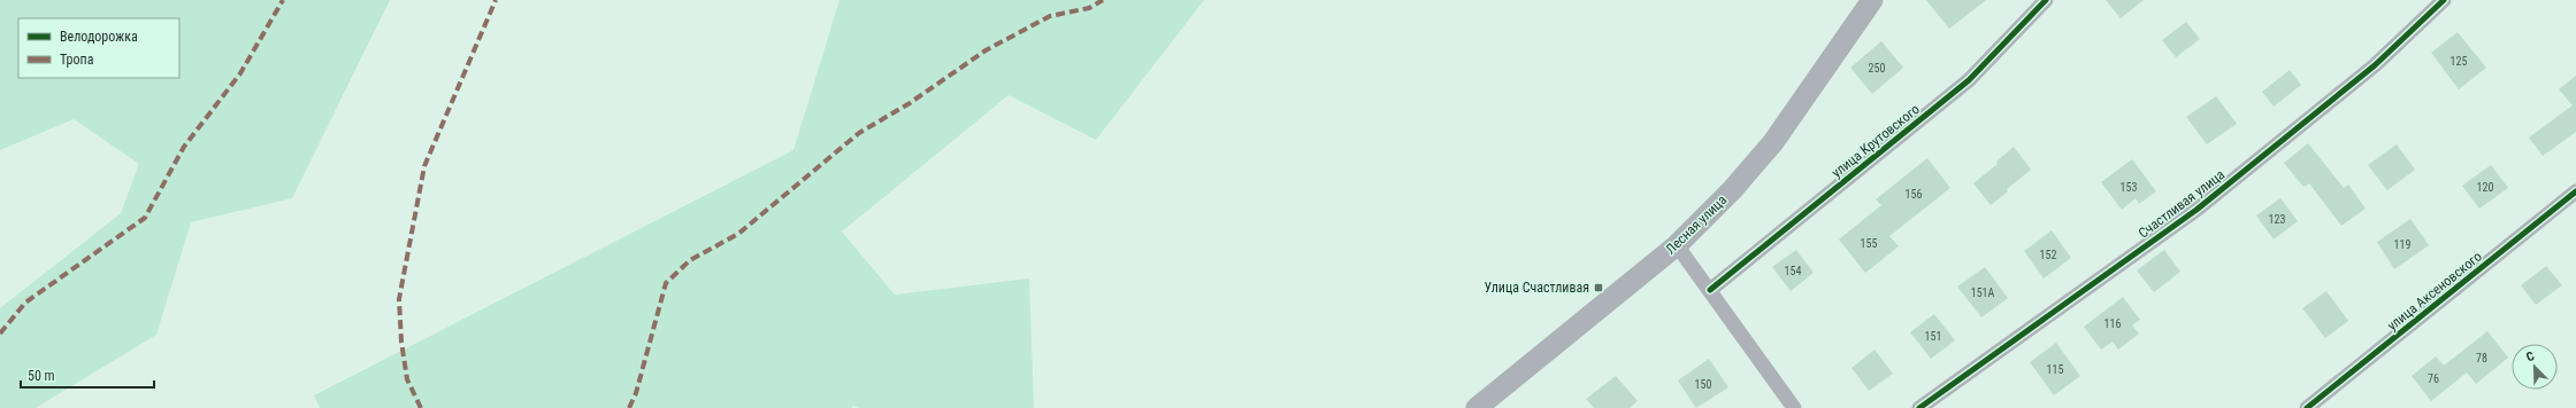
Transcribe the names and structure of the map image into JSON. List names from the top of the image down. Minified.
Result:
{"streets":{"main road":["Лесная улица"],"street":["улица Крутовского","Счастливая улица","улица Аксеновского"]},"places":{"transit":["Улица Счастливая"]},"house_numbers":["125","250","153","120","156","123","155","119","152","154","151А","116","151","78","115","76","150"],"legend":["Велодорожка","Тропа"],"scale_bar":"50 m","north":"top left"}
